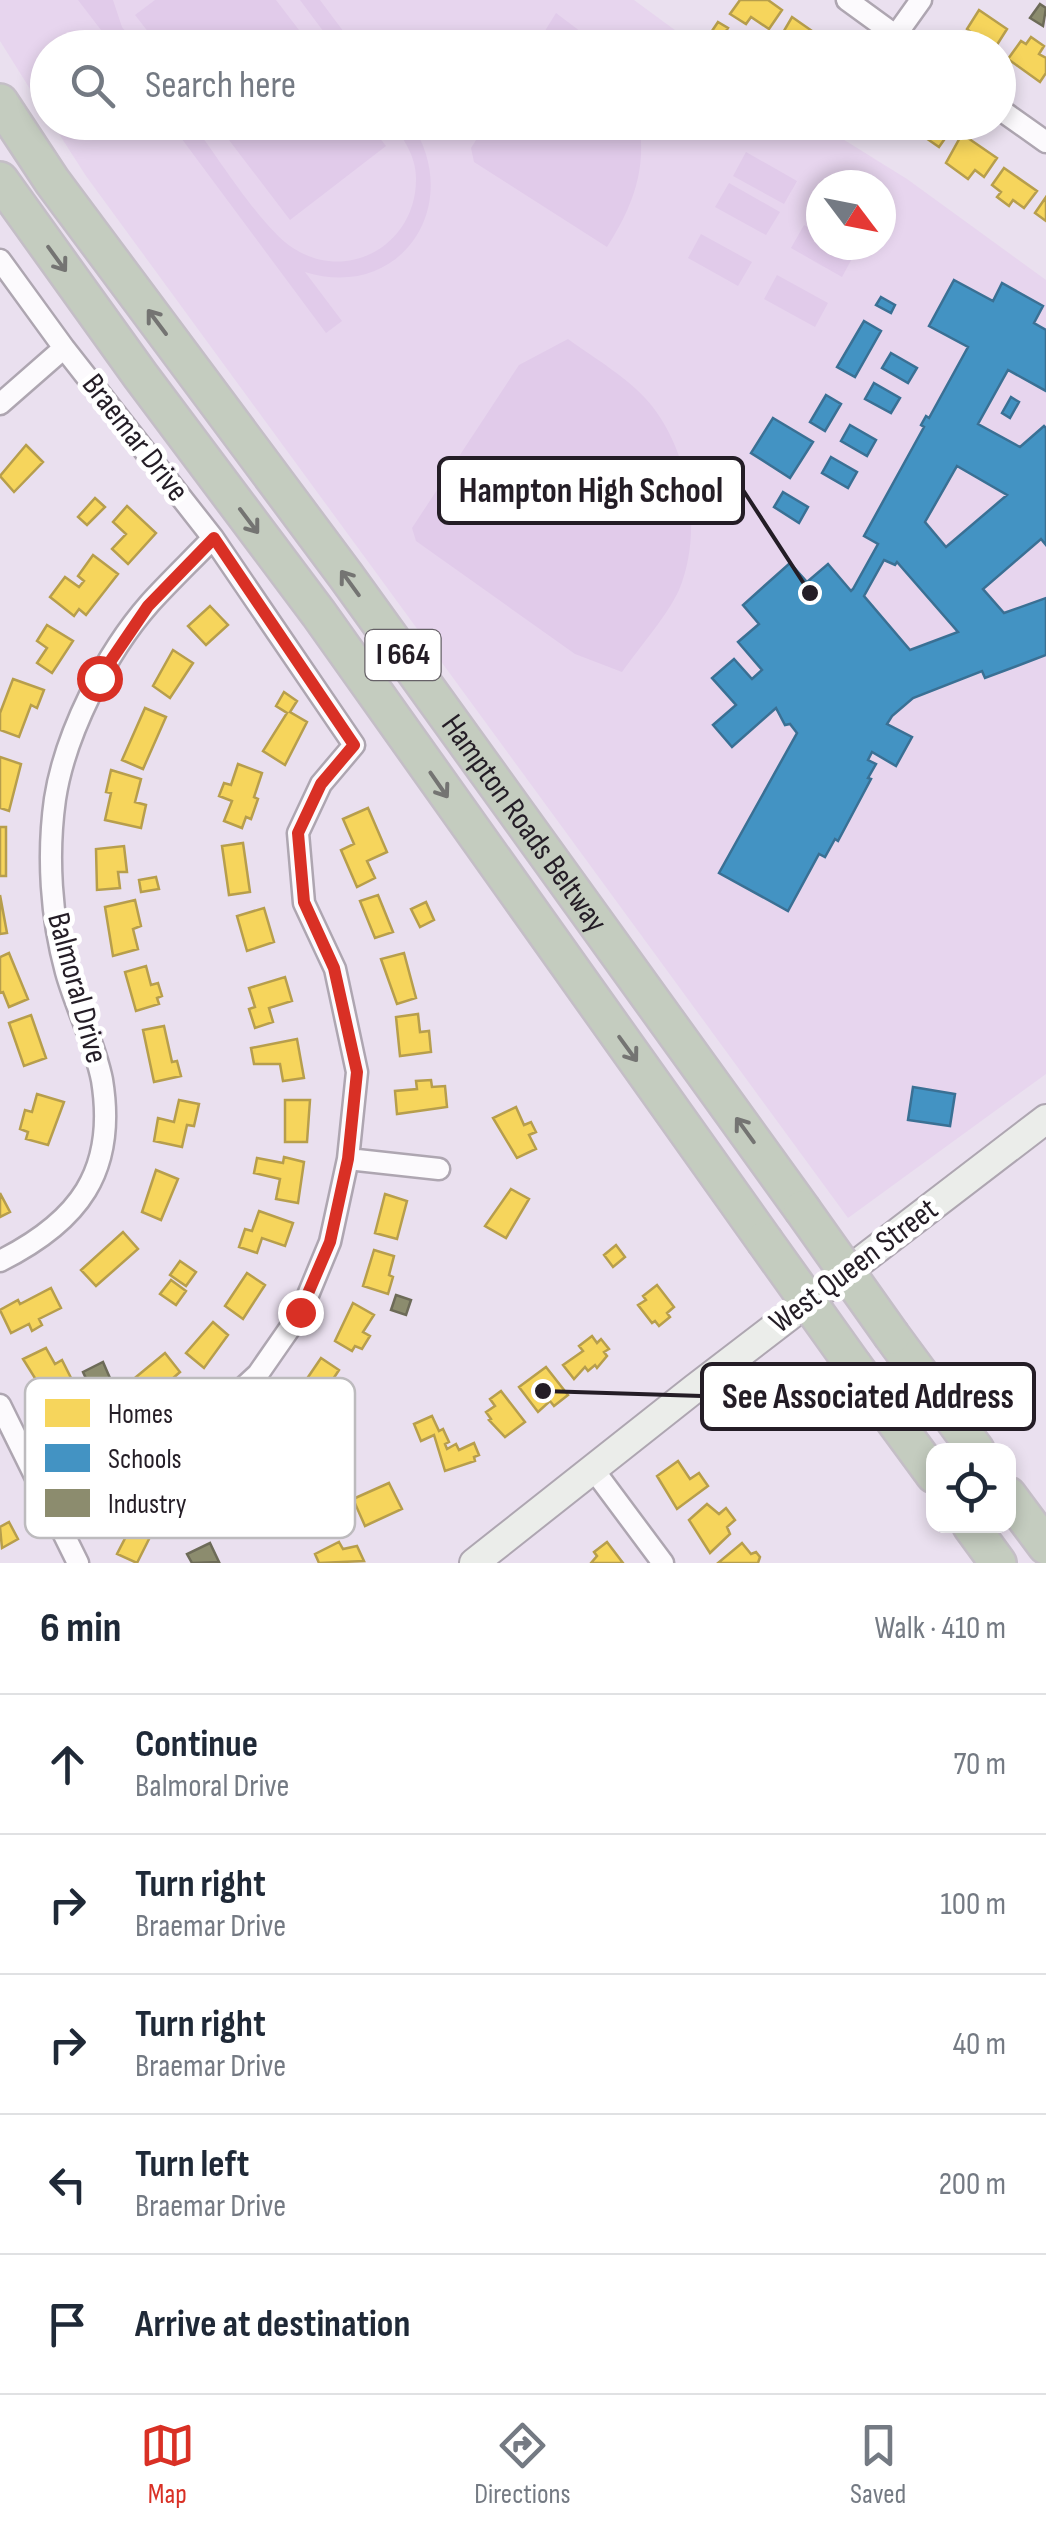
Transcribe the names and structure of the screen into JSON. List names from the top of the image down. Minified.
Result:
{"streets":{"highway":["I 664","Hampton Roads Beltway"],"main road":["West Queen Street"],"street":["Braemar Drive","Balmoral Drive"]},"crossings":[["Braemar Drive","Balmoral Drive"]],"places":["Hampton High School","See Associated Address"],"legend":["Homes","Schools","Industry"],"north":"bottom right","page":{"search":"Search here","heading":["6 min","Walk · 410 m"],"list":[["Continue","Balmoral Drive","70 m"],["Turn right","Braemar Drive","100 m"],["Turn right","Braemar Drive","40 m"],["Turn left","Braemar Drive","200 m"],"Arrive at destination"],"nav":["Map","Directions","Saved"]}}
